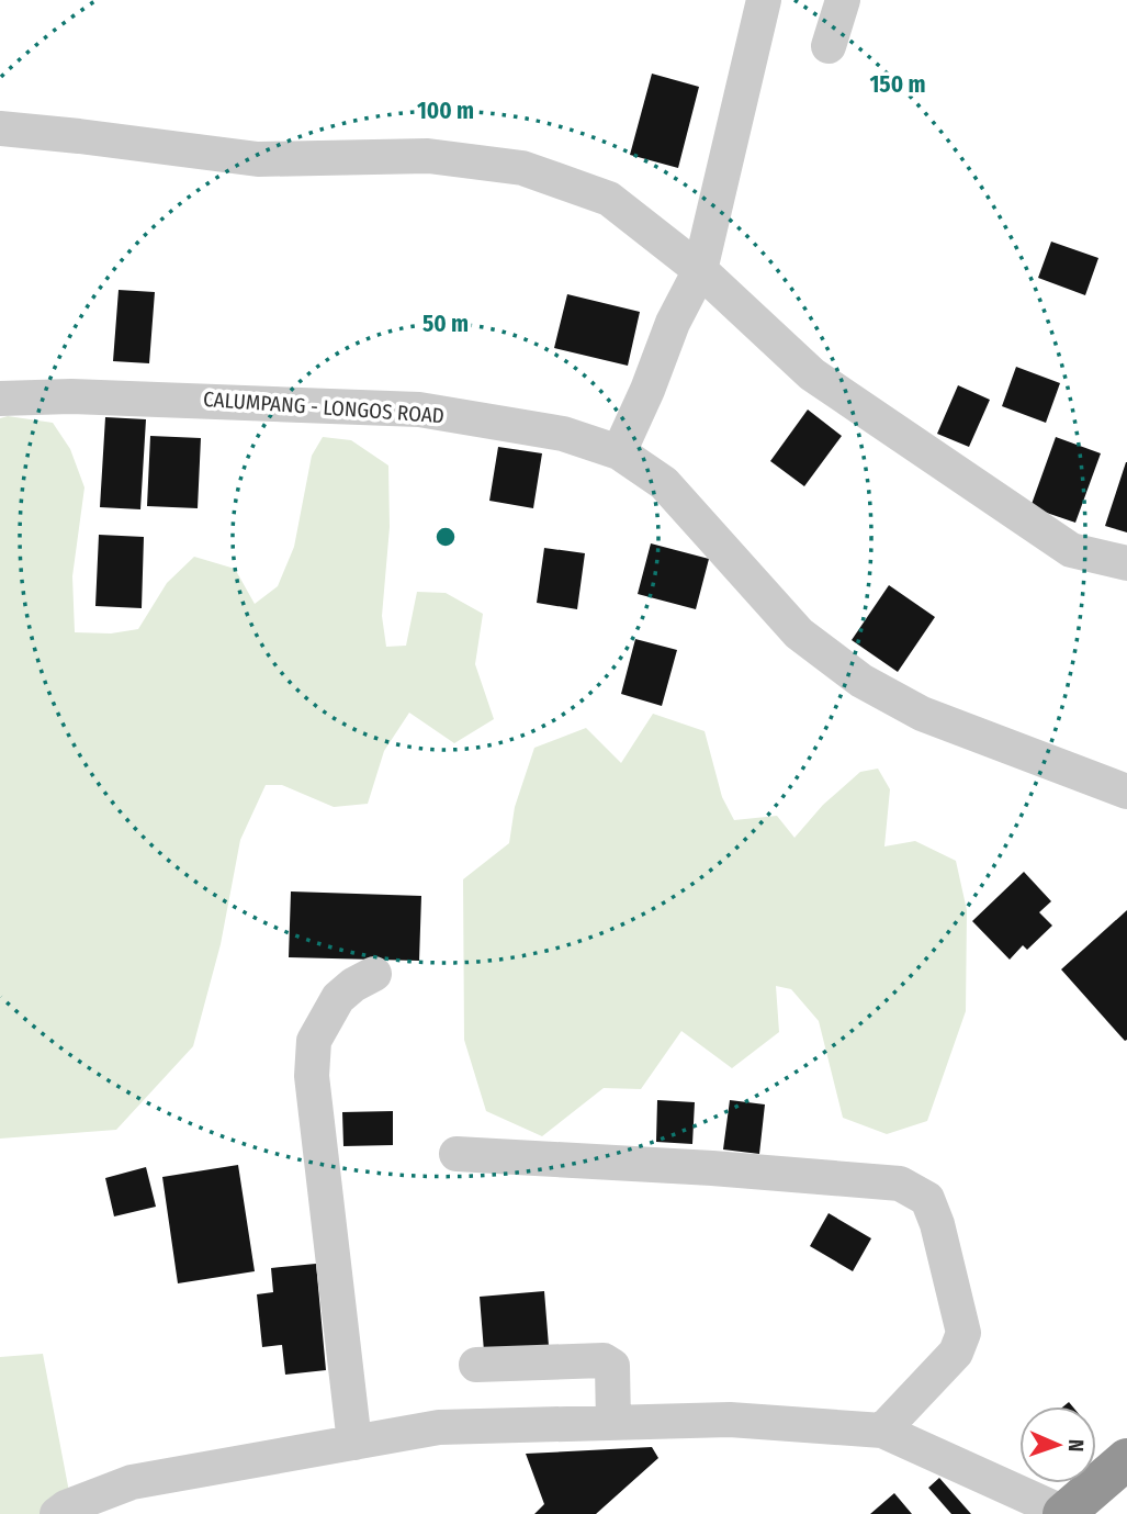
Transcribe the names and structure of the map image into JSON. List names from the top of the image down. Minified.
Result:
{"streets":{"street":["CALUMPANG - LONGOS ROAD"]},"north":"right","rings":["150 m","100 m","50 m"]}
